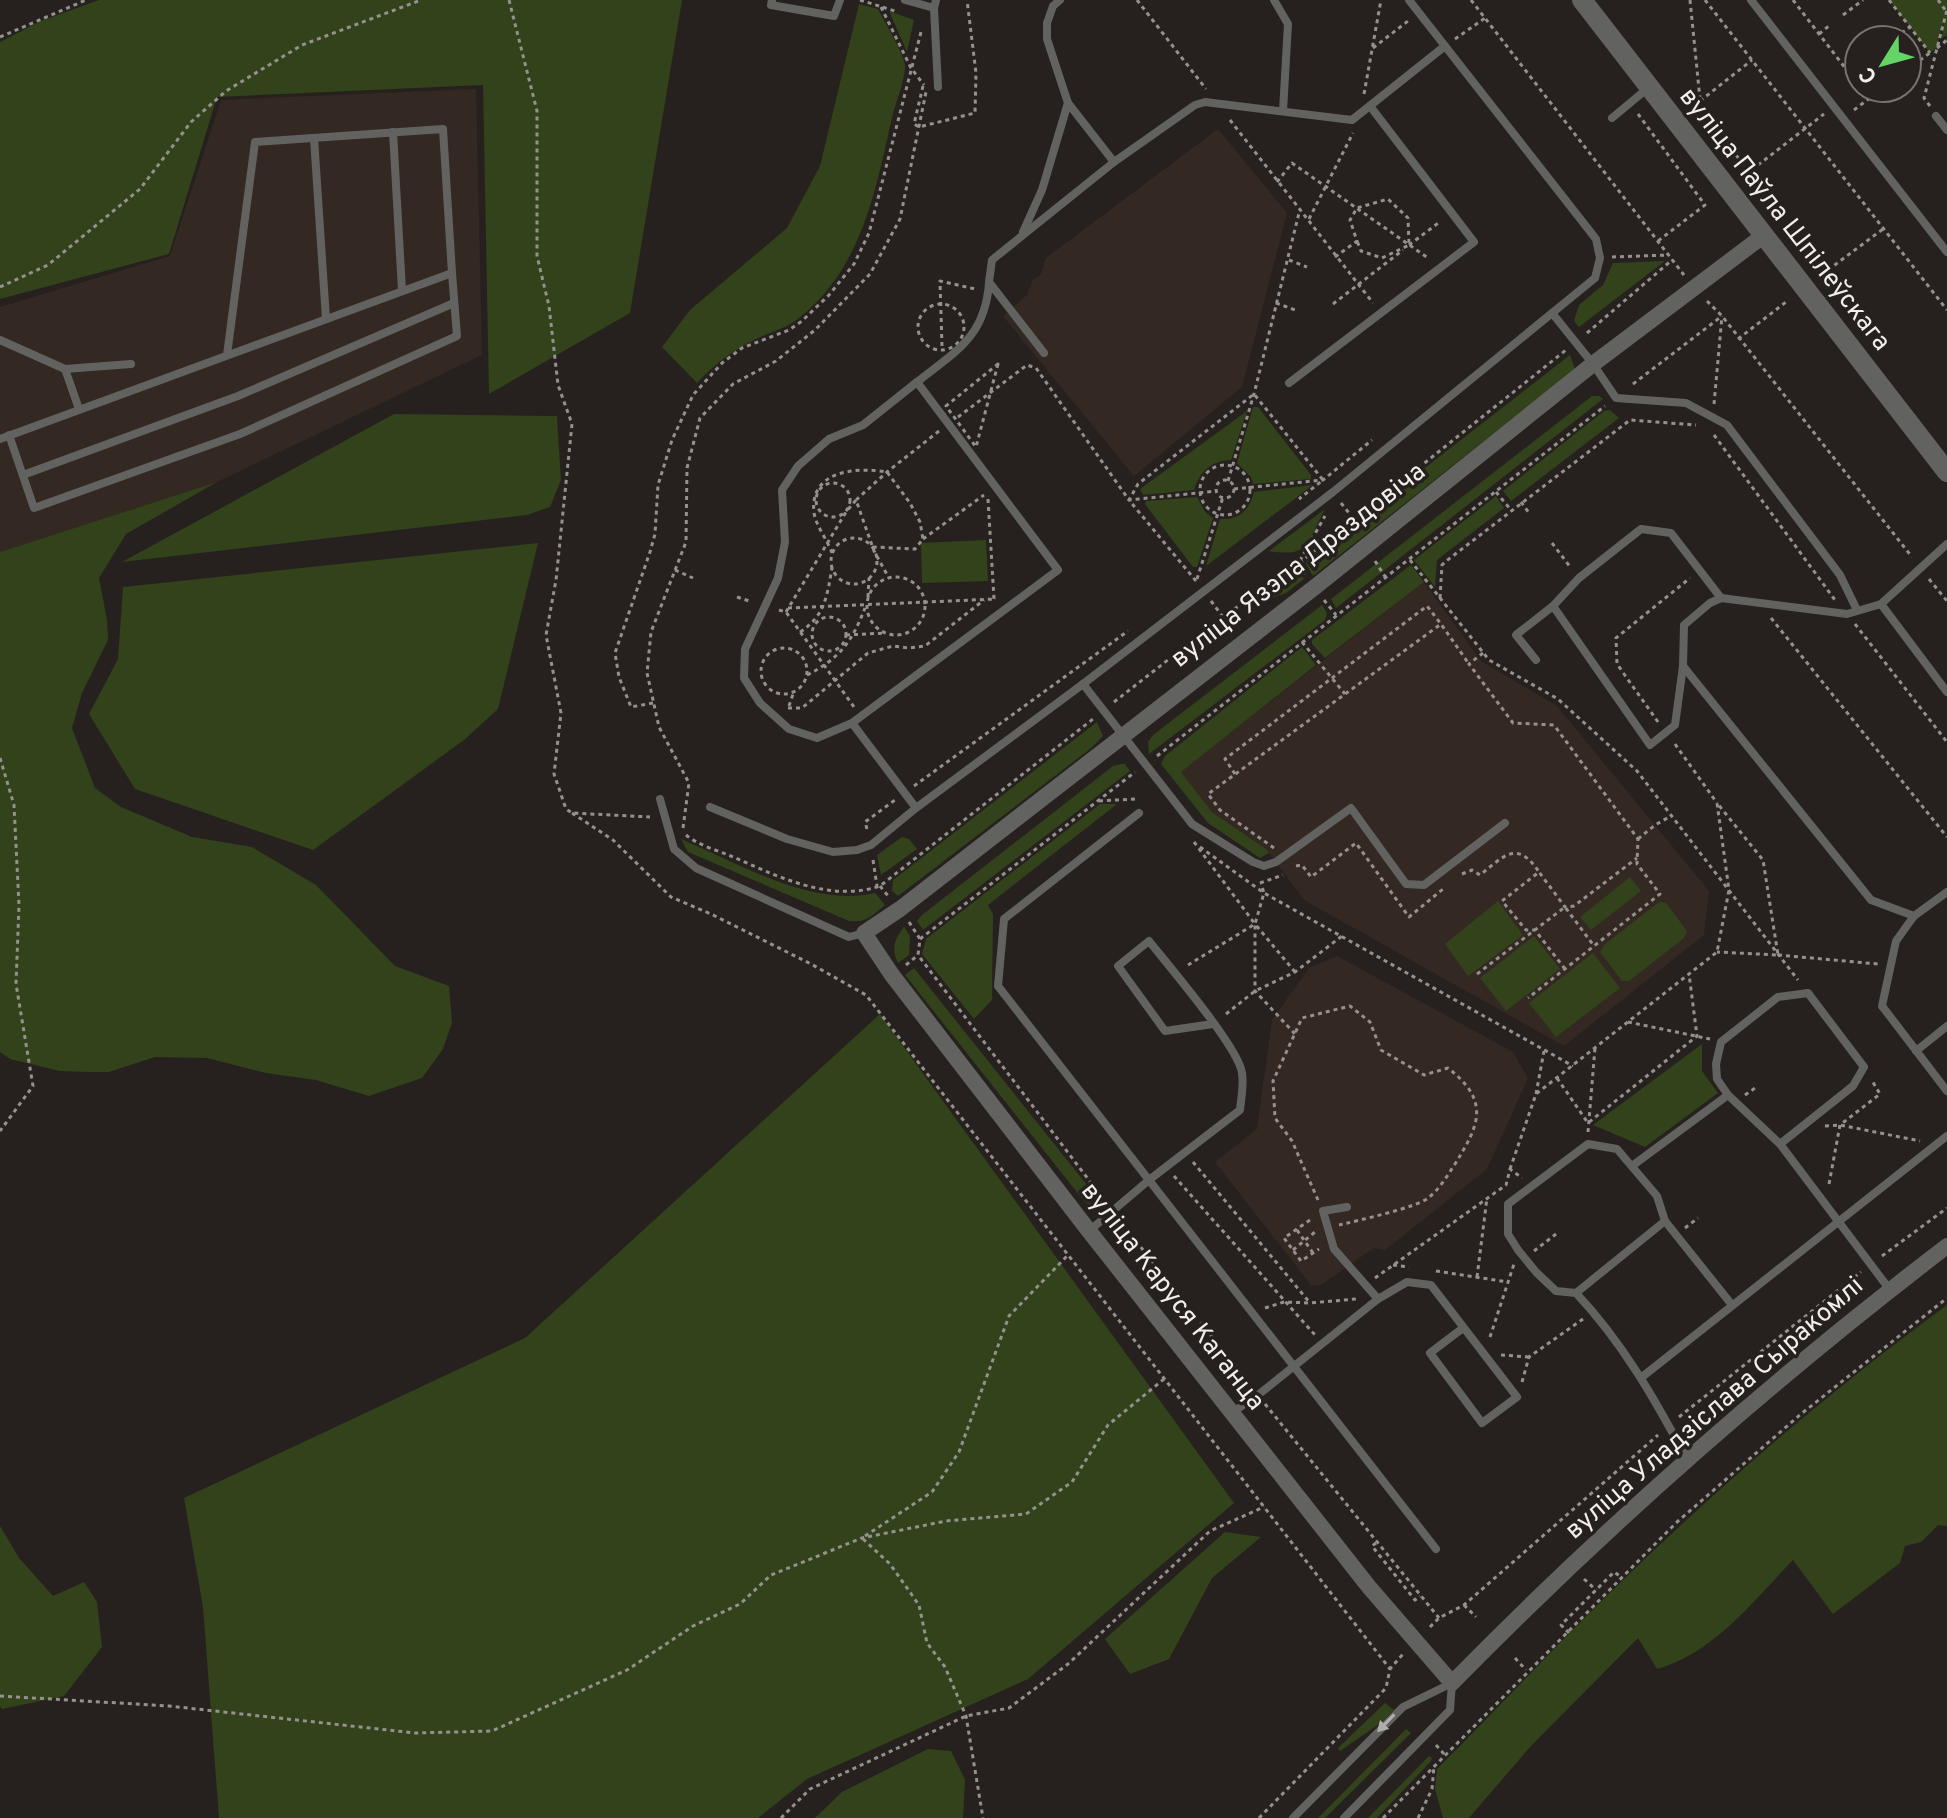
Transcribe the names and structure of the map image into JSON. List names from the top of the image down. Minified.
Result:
{"streets":{"street":["вуліца Паўла Шпілеўскага","вуліца Язэпа Драздовіча","вуліца Каруся Каганца","вуліца Уладзіслава Сыракомлі"]},"crossings":[["вуліца Паўла Шпілеўскага","вуліца Язэпа Драздовіча"],["вуліца Язэпа Драздовіча","вуліца Каруся Каганца"],["вуліца Каруся Каганца","вуліца Уладзіслава Сыракомлі"]],"north":"bottom left"}
